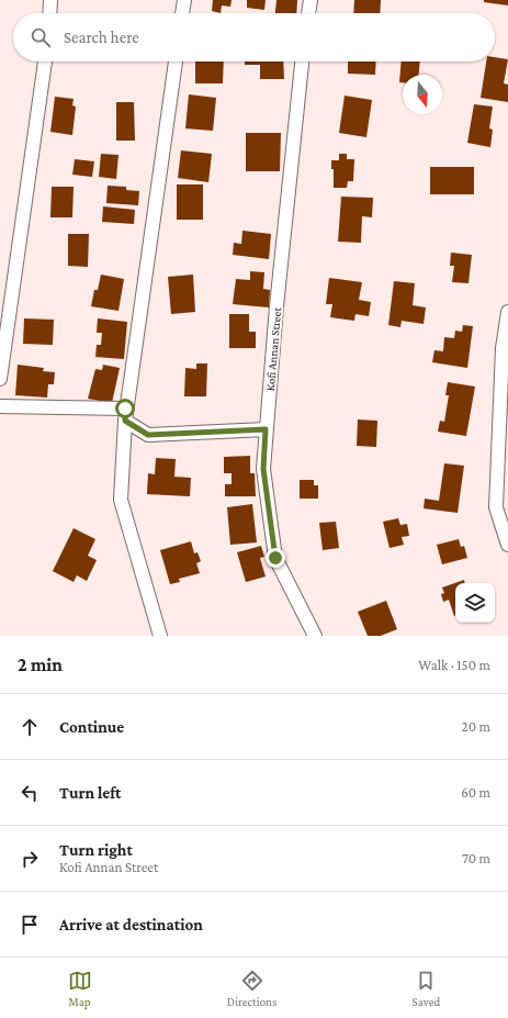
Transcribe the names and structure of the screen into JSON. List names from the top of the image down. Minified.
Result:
{"streets":{"street":["Kofi Annan Street"]},"north":"bottom","page":{"search":"Search here","heading":["2 min","Walk · 150 m"],"list":[["Continue","20 m"],["Turn left","60 m"],["Turn right","Kofi Annan Street","70 m"],"Arrive at destination"],"nav":["Map","Directions","Saved"]}}
